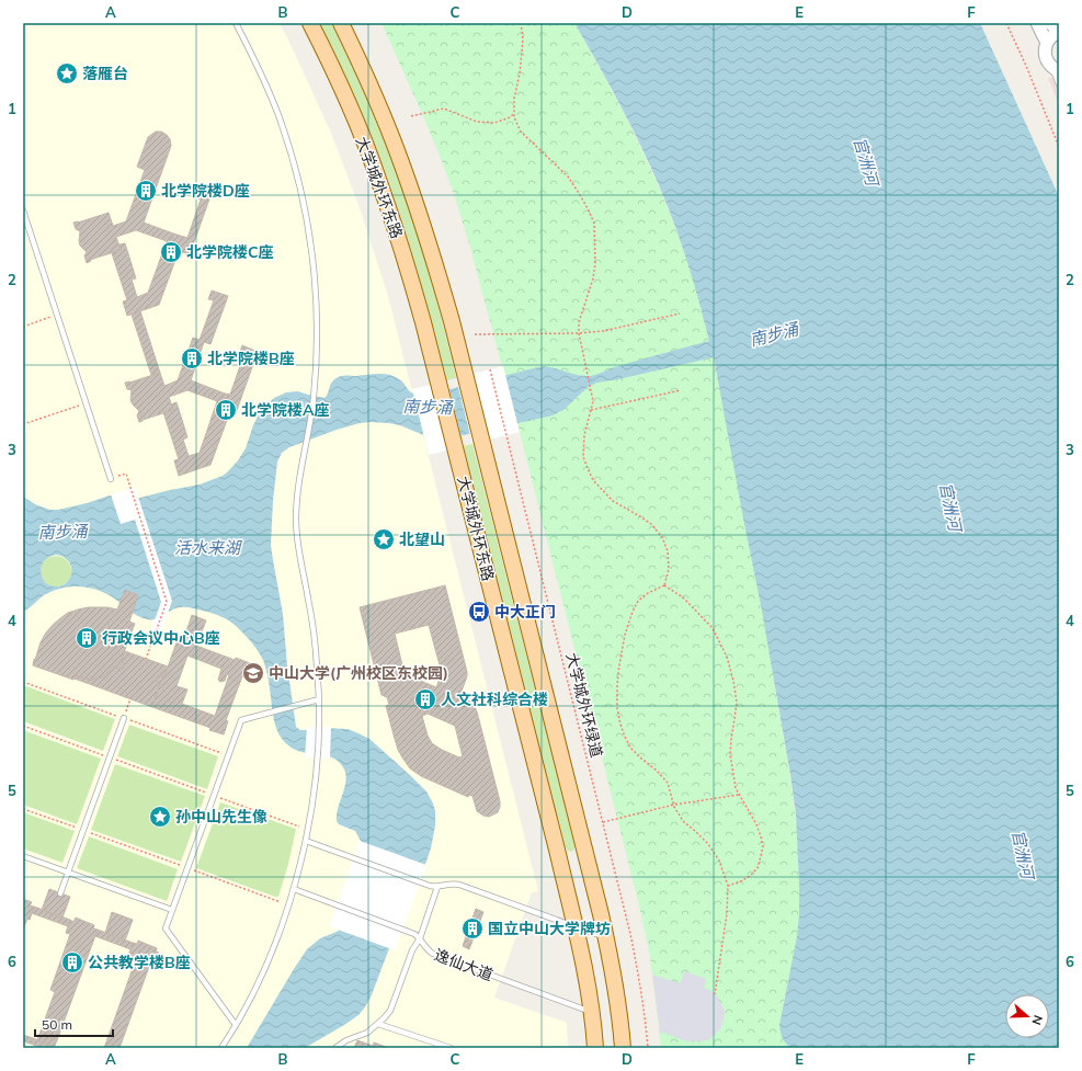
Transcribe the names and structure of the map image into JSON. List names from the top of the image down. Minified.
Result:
{"streets":{"main road":["大学城外环东路"],"lane":["逸仙大道"],"path":["大学城外环绿道"]},"crossings":[["大学城外环东路","逸仙大道"]],"water":["官洲河","南步涌","活水来湖"],"places":{"place":["落雁台","北望山","孙中山先生像"],"building":["北学院楼D座","北学院楼C座","北学院楼B座","北学院楼A座","行政会议中心B座","人文社科综合楼","国立中山大学牌坊","公共教学楼B座"],"bus stop":["中大正门"],"school or university":["中山大学(广州校区东校园)"]},"scale_bar":"50 m","north":"right","grid":{"columns":["A","B","C","D","E","F"],"rows":["1","2","3","4","5","6"]}}
